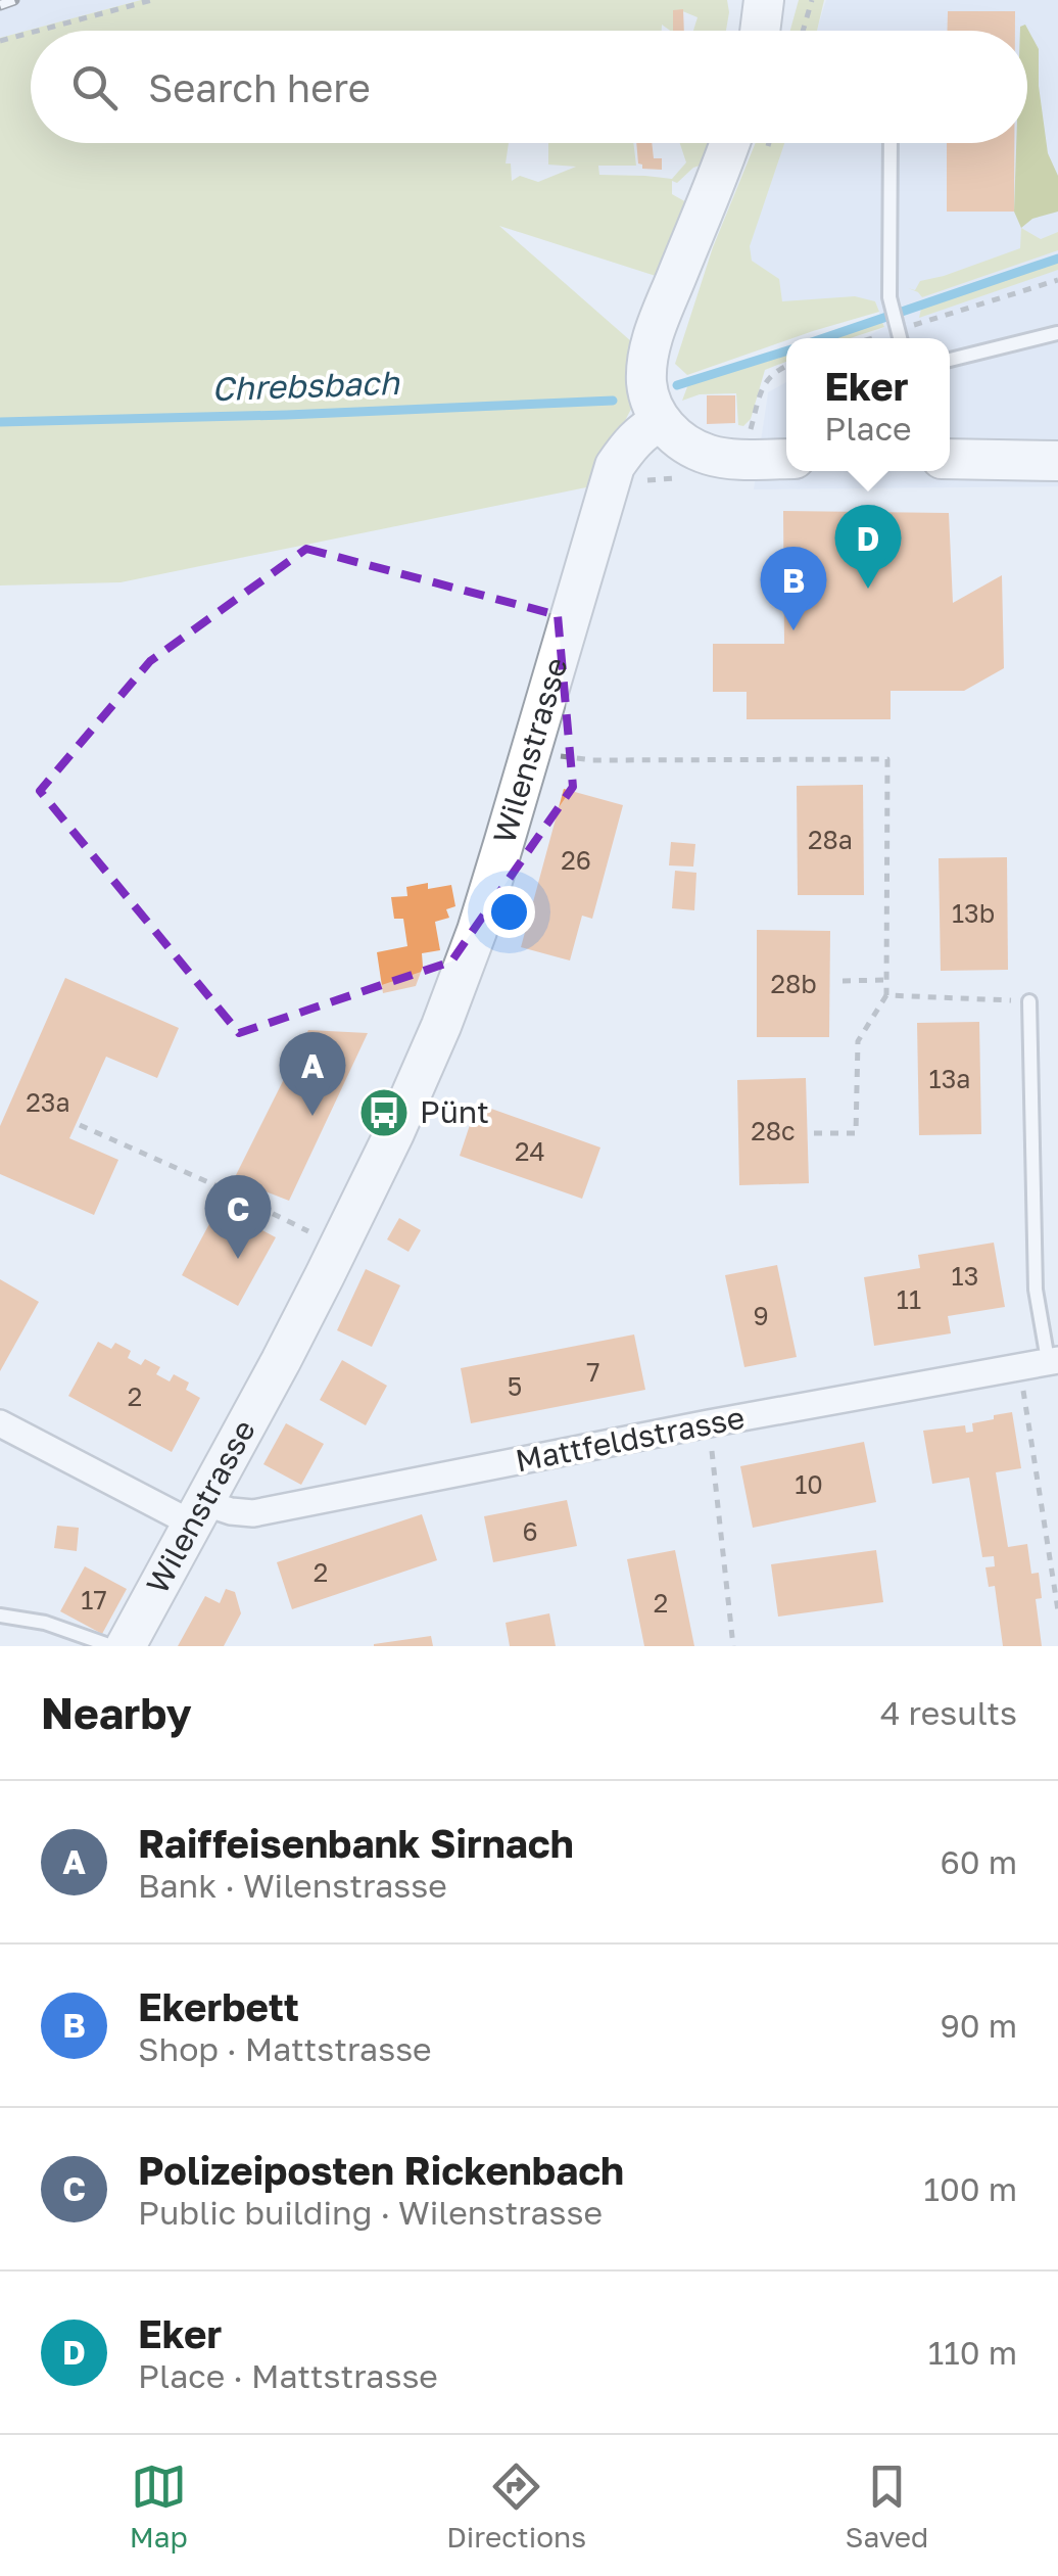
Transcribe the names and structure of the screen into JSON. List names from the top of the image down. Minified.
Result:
{"streets":{"street":["Wilenstrasse","Mattfeldstrasse"]},"crossings":[["Wilenstrasse","Mattfeldstrasse"]],"water":["Chrebsbach"],"places":{"bus stop":["Pünt"]},"house_numbers":["28a","26","13b","28b","13a","23a","28c","24","13","11","9","7","5","2","10","6","2","17","2"],"page":{"search":"Search here","popup":["Eker","Place"],"pins":["D","B","A","C"],"heading":["Nearby","4 results"],"list":[{"mark":"A","name":"Raiffeisenbank Sirnach","note":"Bank · Wilenstrasse","value":"60 m"},{"mark":"B","name":"Ekerbett","note":"Shop · Mattstrasse","value":"90 m"},{"mark":"C","name":"Polizeiposten Rickenbach","note":"Public building · Wilenstrasse","value":"100 m"},{"mark":"D","name":"Eker","note":"Place · Mattstrasse","value":"110 m"}],"nav":["Map","Directions","Saved"]}}
